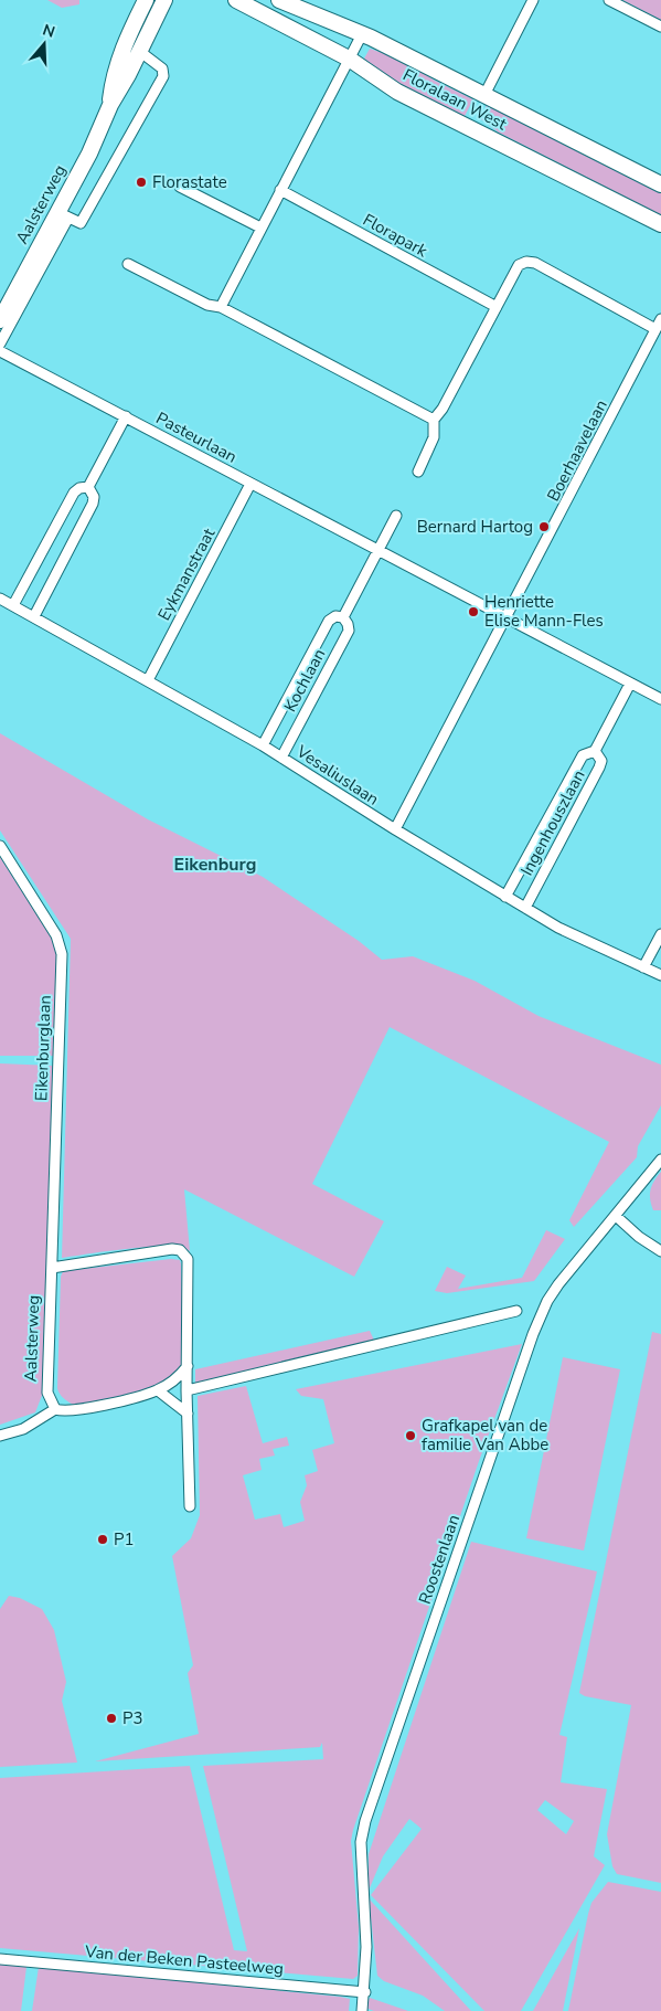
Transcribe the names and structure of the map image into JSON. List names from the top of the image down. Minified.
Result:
{"streets":{"main road":["Floralaan West","Aalsterweg"],"street":["Florapark","Pasteurlaan","Boerhaavelaan","Eykmanstraat","Kochlaan","Vesaliuslaan","Ingenhouszlaan","Eikenburglaan","Roostenlaan","Van der Beken Pasteelweg"]},"crossings":[["Aalsterweg","Eikenburglaan"],["Pasteurlaan","Boerhaavelaan"],["Pasteurlaan","Eykmanstraat"],["Pasteurlaan","Kochlaan"],["Pasteurlaan","Ingenhouszlaan"],["Boerhaavelaan","Vesaliuslaan"],["Eykmanstraat","Vesaliuslaan"],["Kochlaan","Vesaliuslaan"],["Vesaliuslaan","Ingenhouszlaan"],["Roostenlaan","Van der Beken Pasteelweg"]],"districts":["Eikenburg"],"places":["Florastate","Bernard Hartog","Henriette Elise Mann-Fles","Grafkapel van de familie Van Abbe","P1","P3"],"north":"top"}
